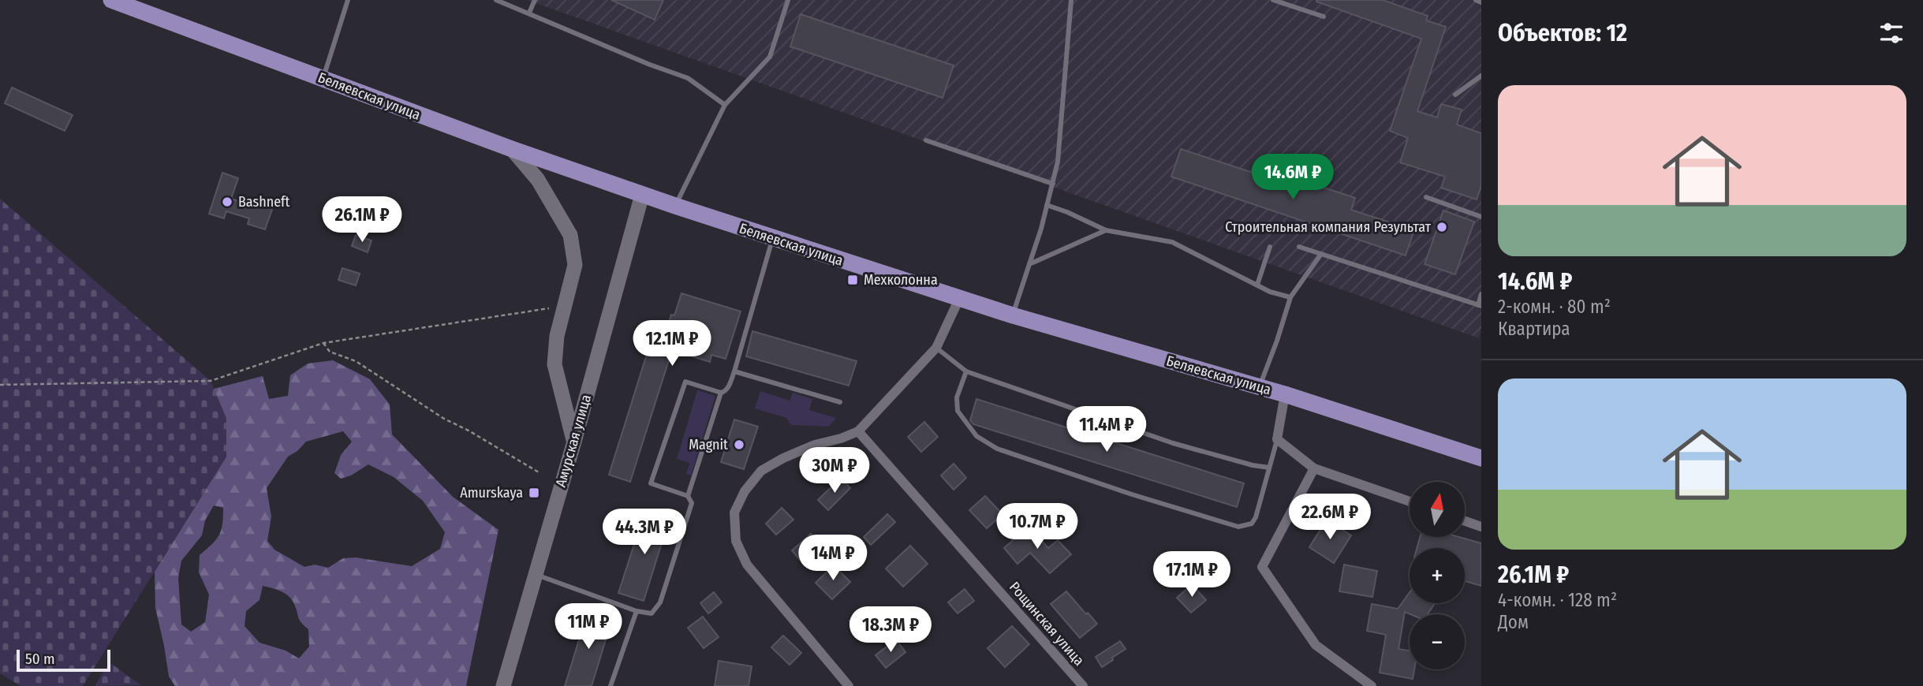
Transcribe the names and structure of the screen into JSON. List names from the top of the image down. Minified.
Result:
{"streets":{"main road":["Беляевская улица"],"street":["Амурская улица","Рощинская улица"]},"crossings":[["Беляевская улица","Амурская улица"]],"places":{"other":["Bashneft","Строительная компания Результат","Magnit"],"transit":["Мехколонна","Amurskaya"]},"scale_bar":"50 m","north":"top","page":{"heading":"Объектов: 12","list":[{"name":"14.6M ₽","note":"2-комн. · 80 m² · Квартира"},{"name":"26.1M ₽","note":"4-комн. · 128 m² · Дом"}],"price":["14.6M ₽","26.1M ₽","12.1M ₽","11.4M ₽","30M ₽","22.6M ₽","10.7M ₽","44.3M ₽","14M ₽","17.1M ₽","11M ₽","18.3M ₽"],"map_buttons":["+","−"],"scale":"50 m"}}
